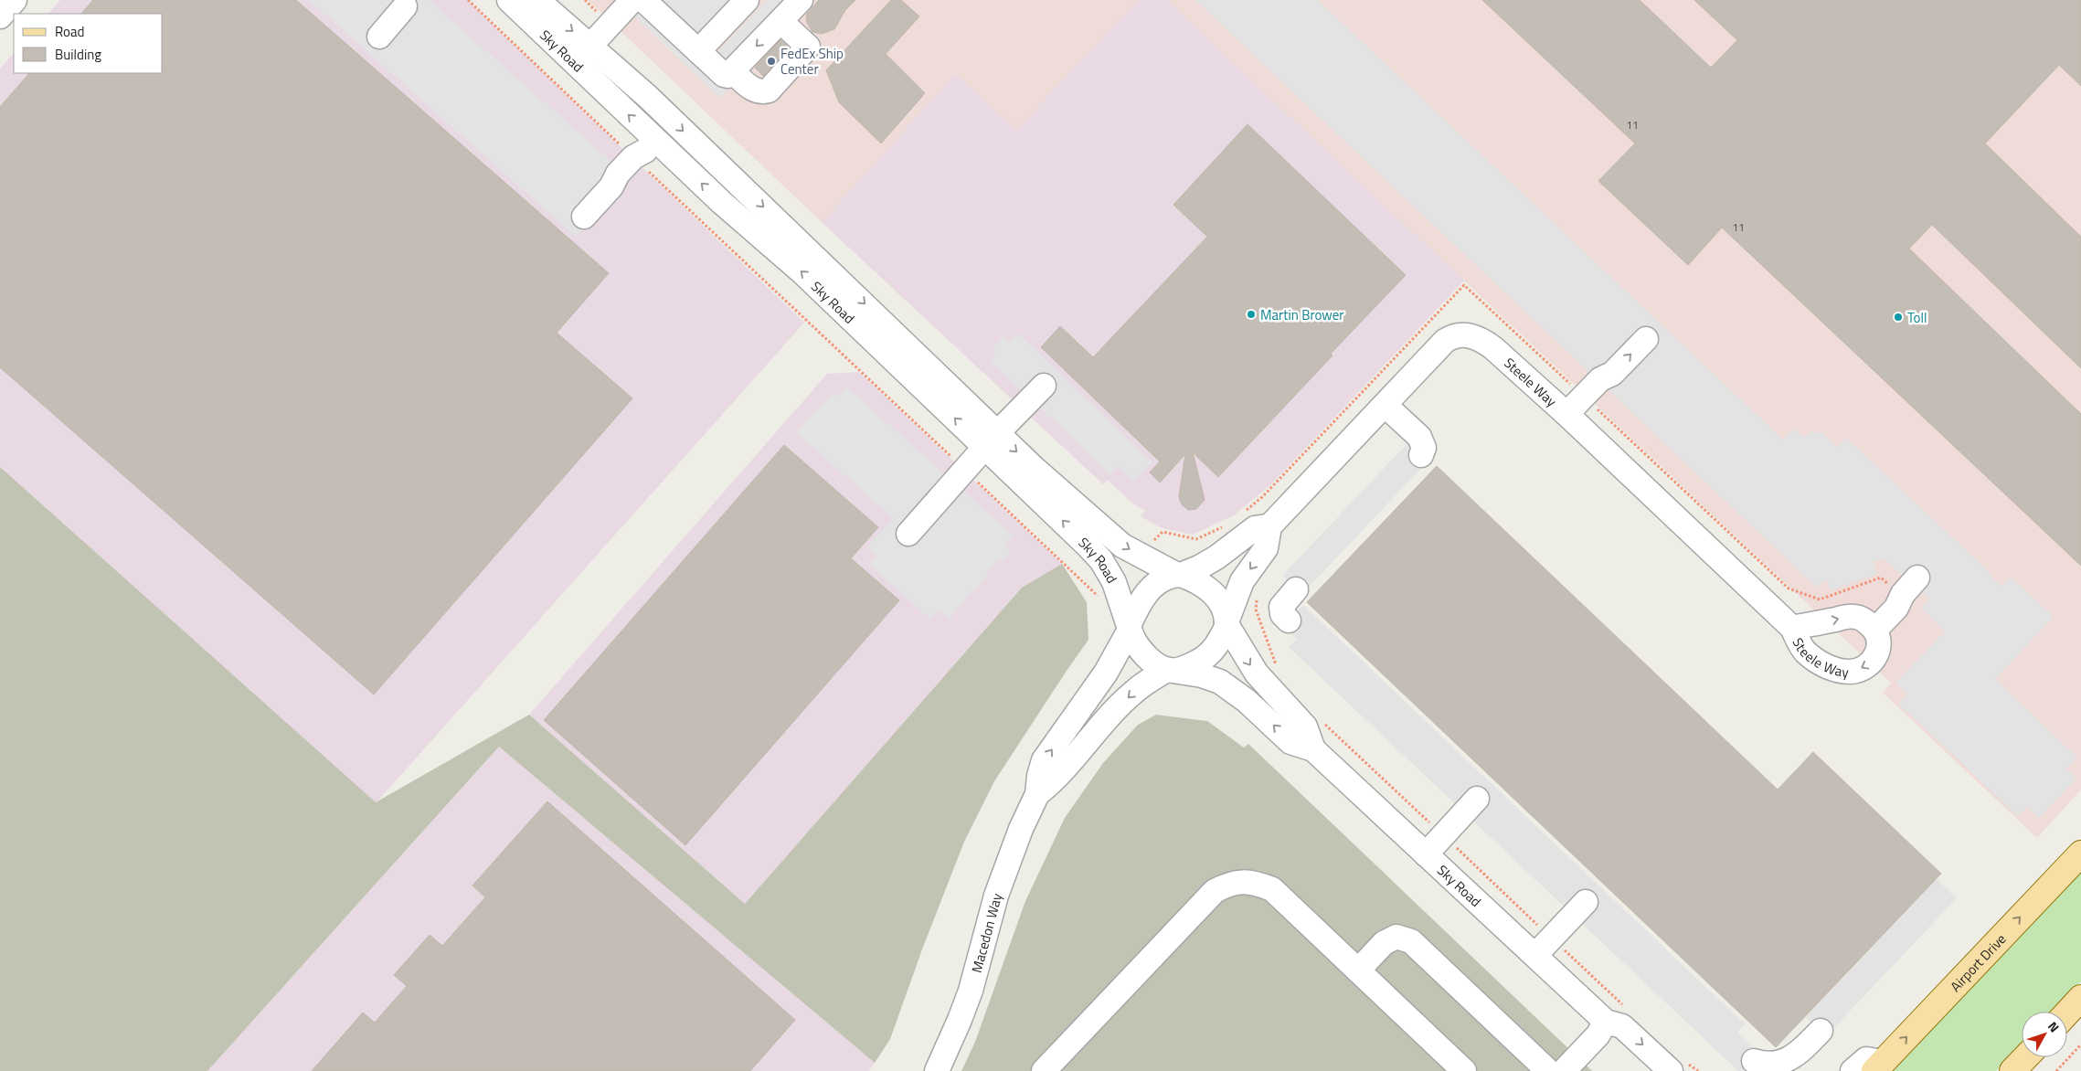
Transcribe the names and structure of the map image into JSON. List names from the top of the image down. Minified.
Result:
{"streets":{"main road":["Airport Drive"],"street":["Sky Road","Steele Way","Macedon Way"]},"crossings":[["Sky Road","Steele Way"],["Sky Road","Macedon Way"],["Steele Way","Macedon Way"]],"one_way":["Airport Drive"],"places":["FedEx Ship Center","Martin Brower","Toll"],"house_numbers":["11","11"],"legend":["Road","Building"],"north":"top right"}
